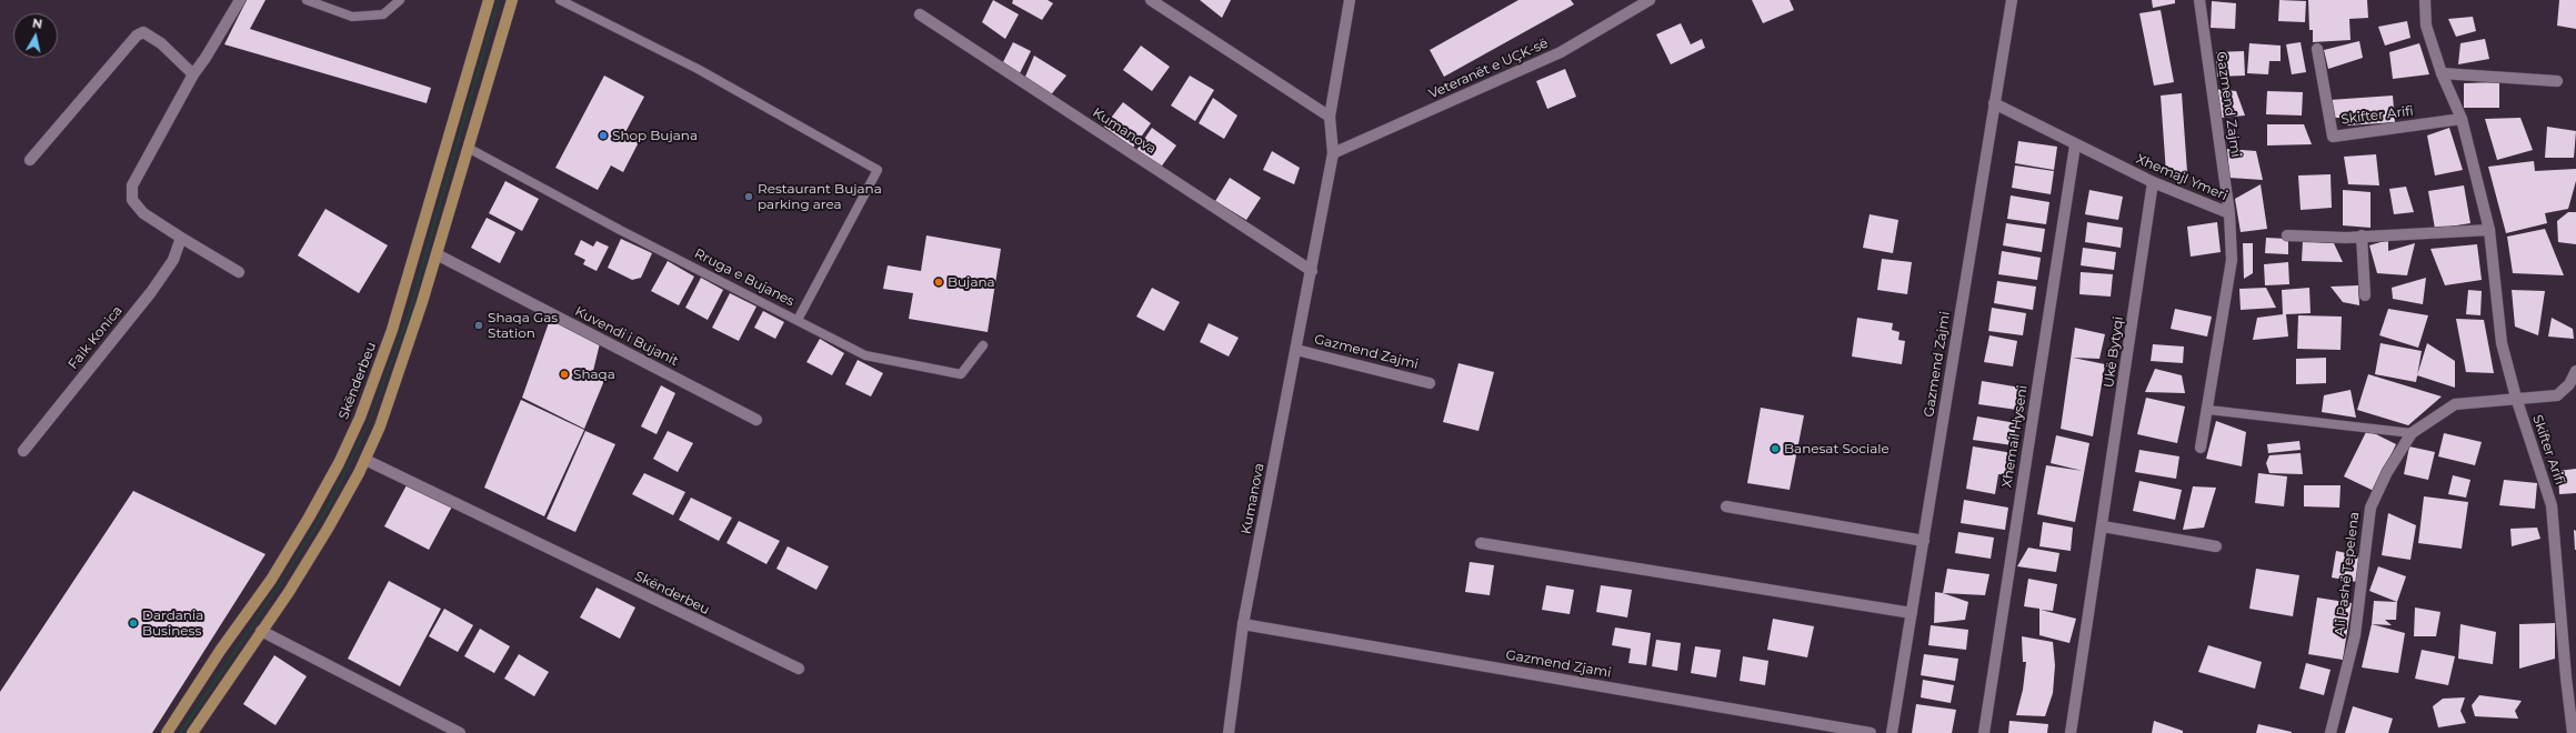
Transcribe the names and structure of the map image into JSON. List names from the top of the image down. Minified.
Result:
{"streets":{"main road":["Skënderbeu"],"street":["Veteranët e UÇK-së","Gazmend Zajmi","Skifter Arifi","Kumanova","Xhemajl Ymeri","Kuvendi i Bujanit","Faik Konica","Ukë Bytyqi","Xhemail Hyseni","Ali Pashë Tepelena","Gazmend Zjami"],"lane":["Rruga e Bujanes"]},"crossings":[["Veteranët e UÇK-së","Kumanova"],["Gazmend Zajmi","Kumanova"],["Gazmend Zajmi","Xhemajl Ymeri"],["Skifter Arifi","Ali Pashë Tepelena"],["Kumanova","Gazmend Zjami"],["Xhemajl Ymeri","Ukë Bytyqi"],["Xhemajl Ymeri","Xhemail Hyseni"]],"places":["Shop Bujana","Restaurant Bujana parking area","Bujana","Shaqa Gas Station","Shaqa","Banesat Sociale","Dardania Business"],"north":"top"}
